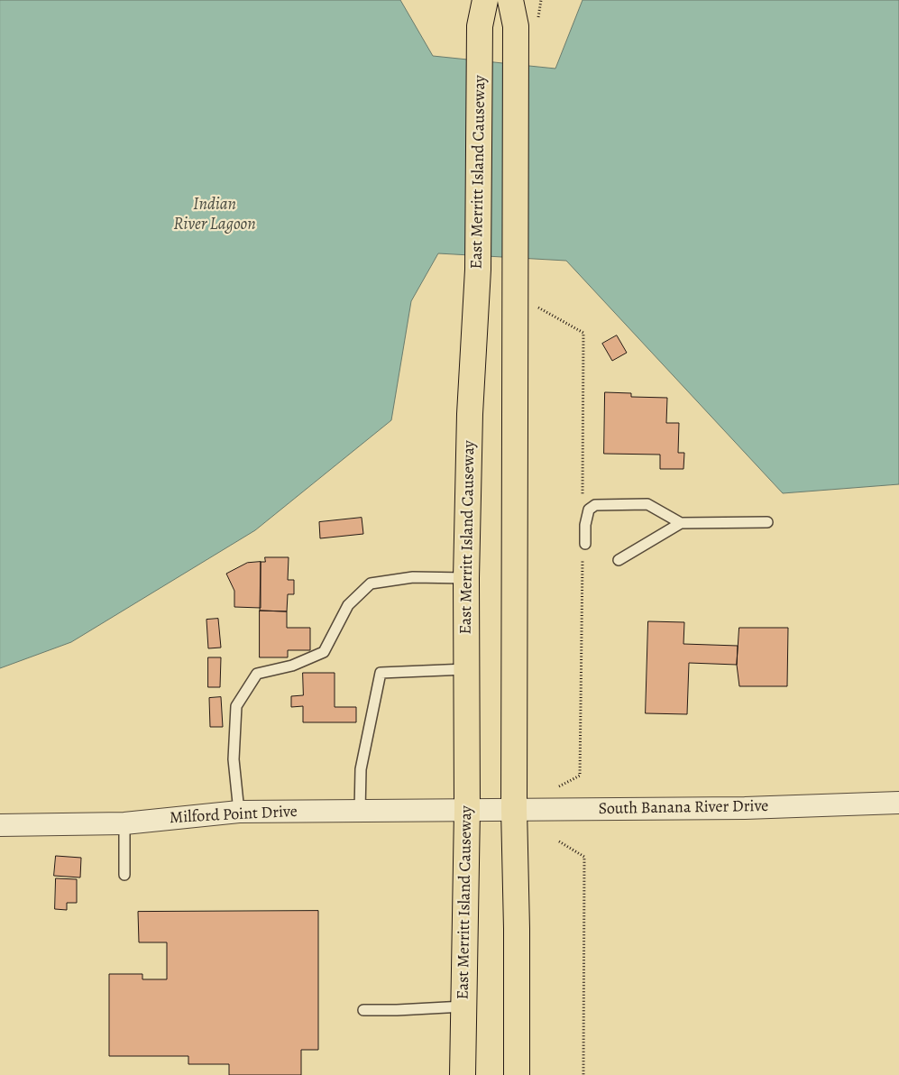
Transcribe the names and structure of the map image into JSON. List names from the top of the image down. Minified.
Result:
{"streets":{"main road":["East Merritt Island Causeway"],"street":["South Banana River Drive","Milford Point Drive"]},"crossings":[["East Merritt Island Causeway","South Banana River Drive"],["East Merritt Island Causeway","Milford Point Drive"],["South Banana River Drive","Milford Point Drive"]],"water":["Indian River Lagoon"]}
